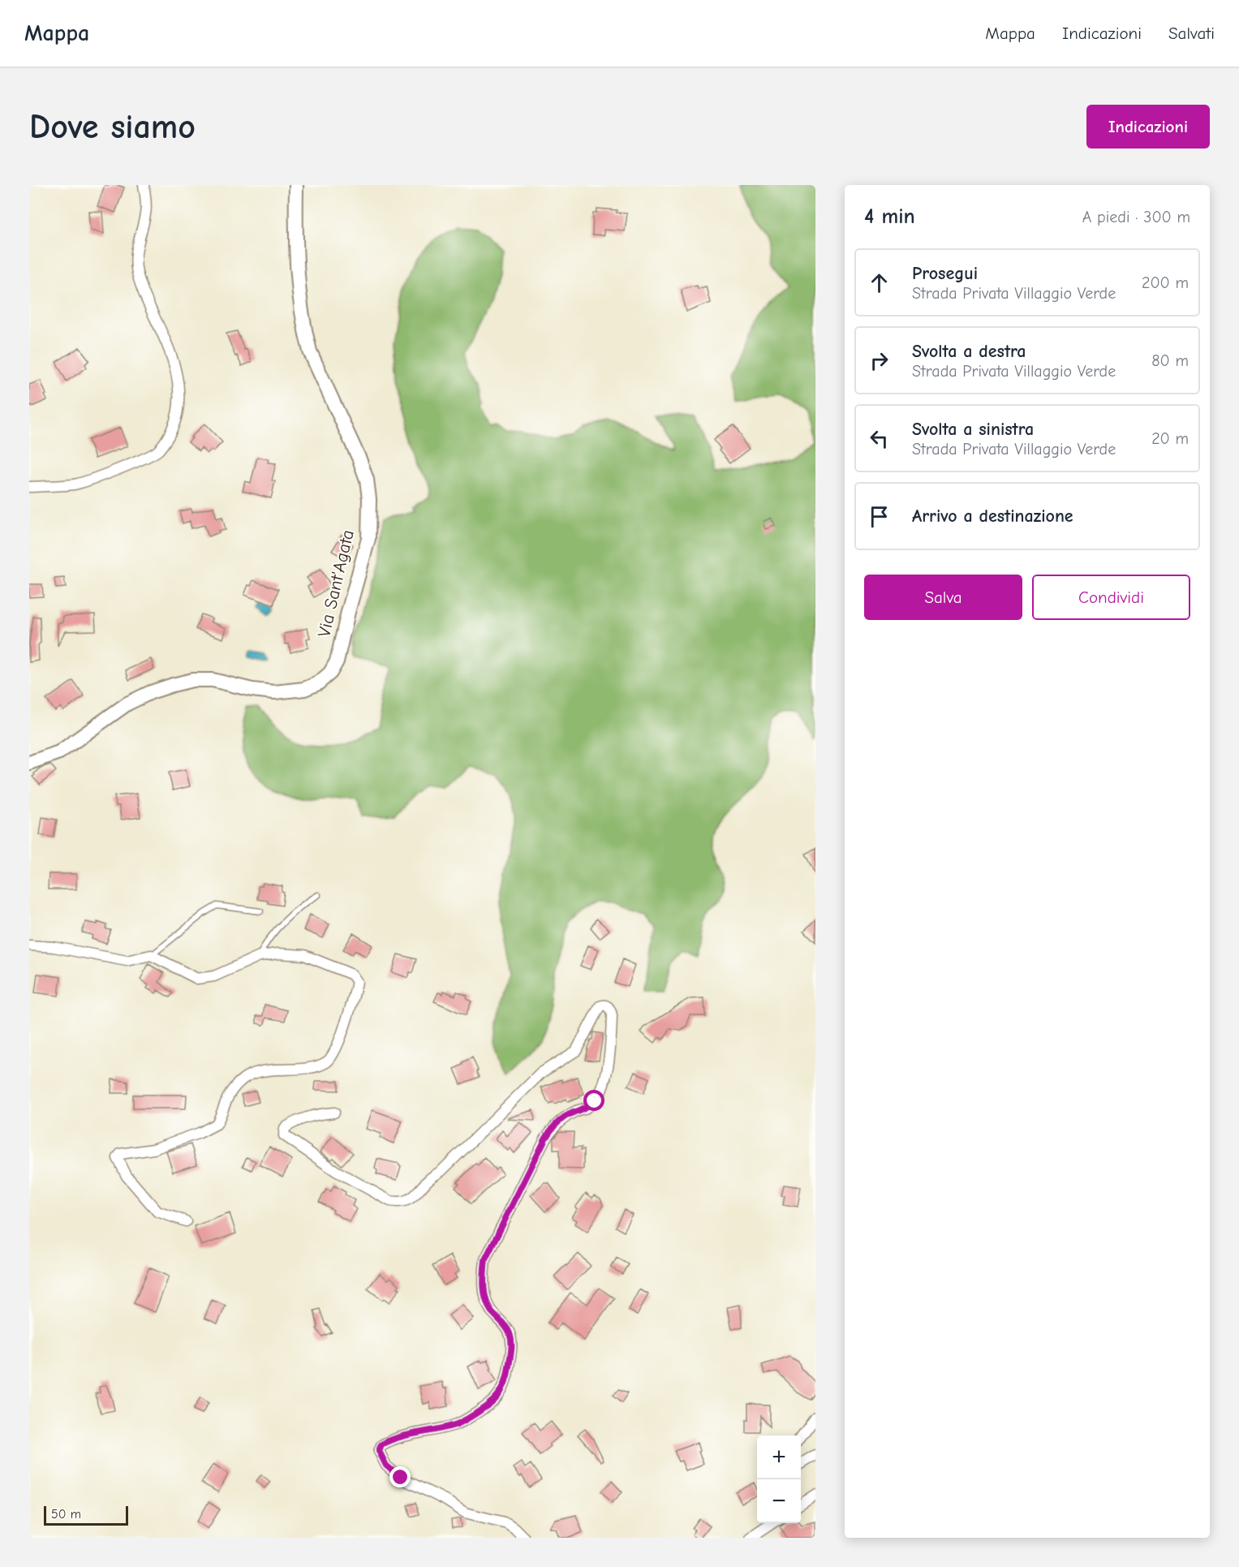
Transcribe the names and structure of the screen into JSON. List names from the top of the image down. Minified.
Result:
{"streets":{"street":["Via Sant'Agata"]},"scale_bar":"50 m","page":{"header":"Mappa","nav":["Mappa","Indicazioni","Salvati"],"buttons":["Indicazioni",["Salva","Condividi"]],"title":"Dove siamo","heading":["4 min","A piedi · 300 m"],"list":[["Prosegui","Strada Privata Villaggio Verde","200 m"],["Svolta a destra","Strada Privata Villaggio Verde","80 m"],["Svolta a sinistra","Strada Privata Villaggio Verde","20 m"],"Arrivo a destinazione"],"map_buttons":["+","−"],"scale":"50 m"}}
